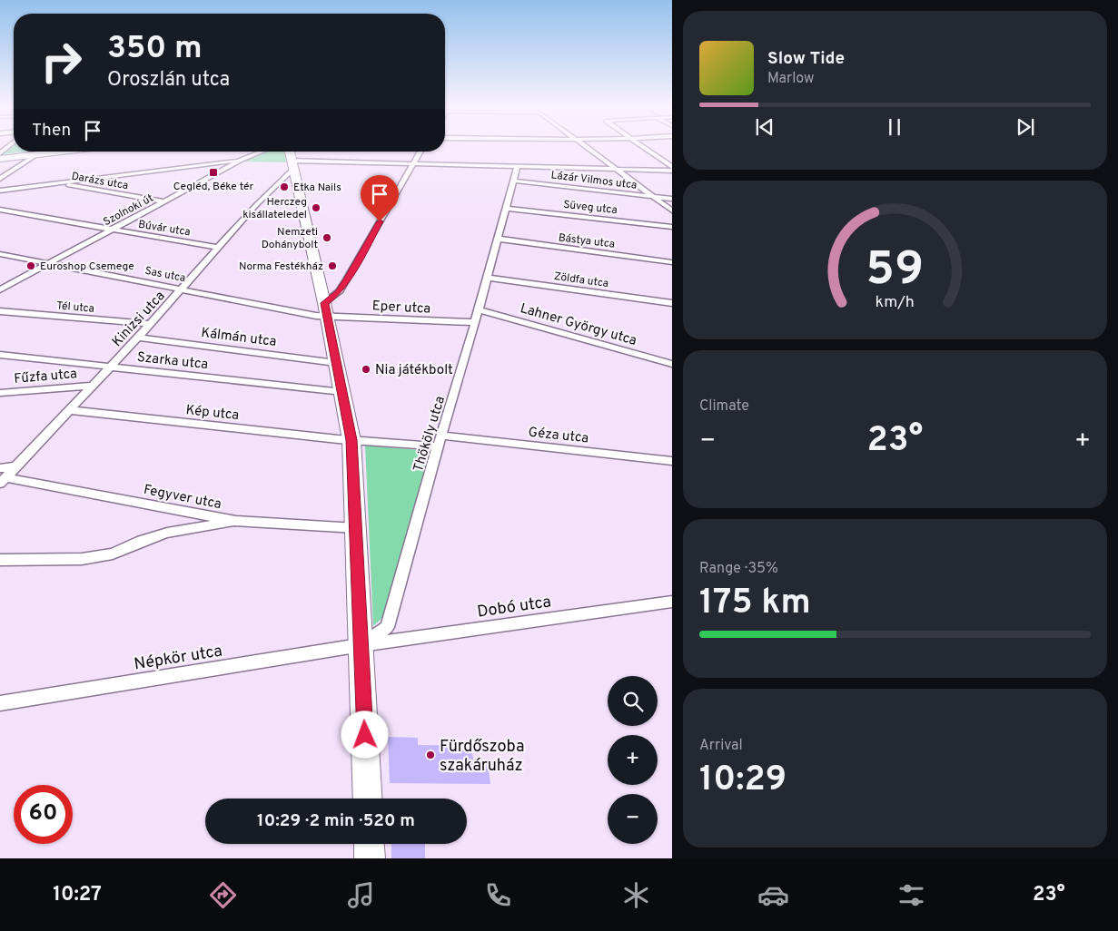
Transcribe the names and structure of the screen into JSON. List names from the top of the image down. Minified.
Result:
{"streets":{"street":["Lázár Vilmos utca","Darázs utca","Süveg utca","Szolnoki út","Búvár utca","Bástya utca","Sas utca","Zöldfa utca","Tél utca","Eper utca","Kinizsi utca","Lahner György utca","Kálmán utca","Szarka utca","Fűzfa utca","Kép utca","Thököly utca","Géza utca","Fegyver utca","Dobó utca","Népkör utca"]},"crossings":[["Lázár Vilmos utca","Thököly utca"],["Darázs utca","Szolnoki út"],["Süveg utca","Thököly utca"],["Szolnoki út","Búvár utca"],["Szolnoki út","Sas utca"],["Szolnoki út","Kinizsi utca"],["Búvár utca","Kinizsi utca"],["Bástya utca","Thököly utca"],["Sas utca","Eper utca"],["Sas utca","Kinizsi utca"],["Zöldfa utca","Thököly utca"],["Tél utca","Kinizsi utca"],["Eper utca","Thököly utca"],["Kinizsi utca","Kálmán utca"],["Kinizsi utca","Szarka utca"],["Kinizsi utca","Fűzfa utca"],["Kinizsi utca","Kép utca"],["Kinizsi utca","Fegyver utca"],["Lahner György utca","Thököly utca"],["Thököly utca","Géza utca"],["Thököly utca","Dobó utca"],["Thököly utca","Népkör utca"],["Dobó utca","Népkör utca"]],"places":{"transit":["Cegléd, Béke tér"],"other":["Etka Nails","Herczeg kisállateledel","Nemzeti Dohánybolt","Euroshop Csemege","Norma Festékház","Nia játékbolt","Fürdőszoba szakáruház"]},"page":{"turn":["350 m","Oroszlán utca"],"song":["Slow Tide","Marlow"],"then":"Then","tile":["Climate",["Range · 35%","175 km"],["Arrival","10:29"]],"heat":["−","23°","+"],"map_buttons":["+","−"],"limit":"60","trip":"10:29 · 2 min · 520 m","tabs":["10:27","23°"],"gauge":["59","km/h"]}}
